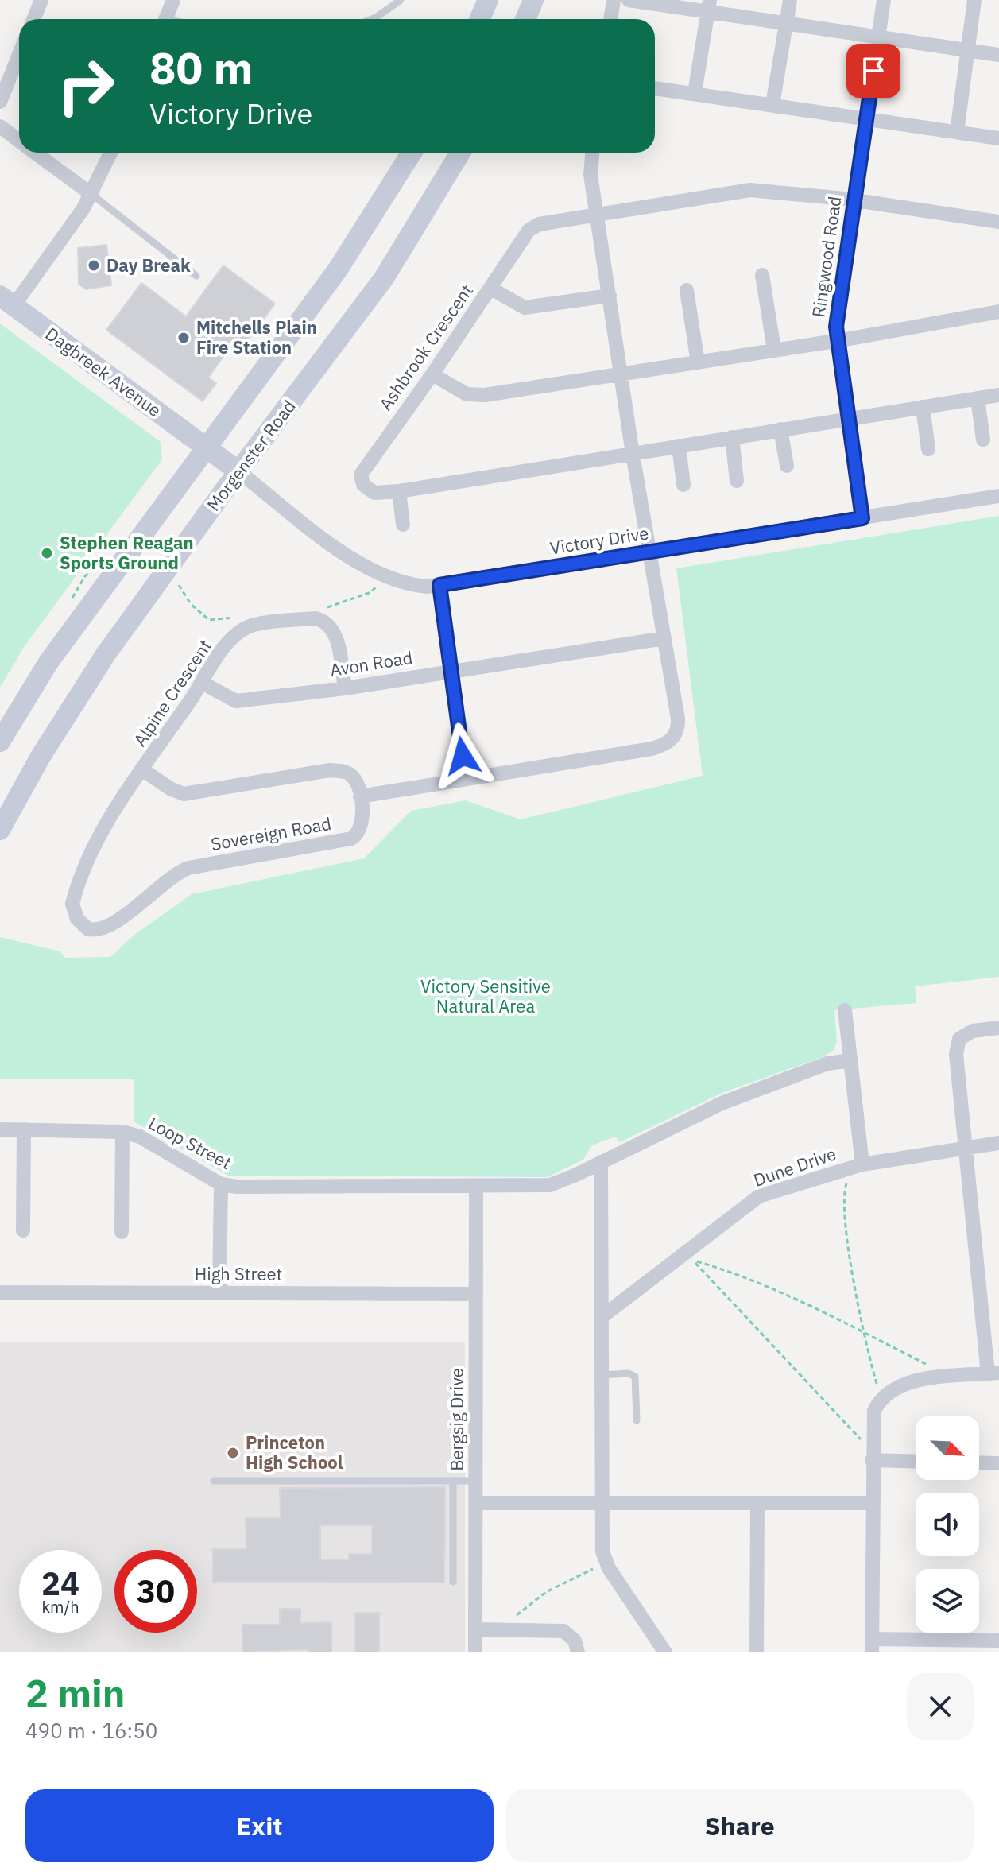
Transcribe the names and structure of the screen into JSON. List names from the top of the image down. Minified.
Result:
{"streets":{"main road":["Dagbreek Avenue","Morgenster Road"],"street":["Ringwood Road","Ashbrook Crescent","Victory Drive","Avon Road","Alpine Crescent","Sovereign Road","Loop Street","Dune Drive","High Street","Bergsig Drive"]},"crossings":[["Ringwood Road","Ashbrook Crescent"],["Ringwood Road","Victory Drive"],["Dagbreek Avenue","Morgenster Road"],["Dagbreek Avenue","Victory Drive"],["Morgenster Road","Victory Drive"],["Avon Road","Alpine Crescent"],["Alpine Crescent","Sovereign Road"],["Loop Street","Bergsig Drive"],["High Street","Bergsig Drive"]],"parks":["Victory Sensitive Natural Area"],"places":["Day Break","Mitchells Plain Fire Station","Stephen Reagan Sports Ground","Princeton High School"],"north":"bottom right","page":{"turn":["80 m","Victory Drive"],"speed":"24 km/h","limit":"30","heading":["2 min","490 m · 16:50"],"buttons":["Exit","Share"]}}
